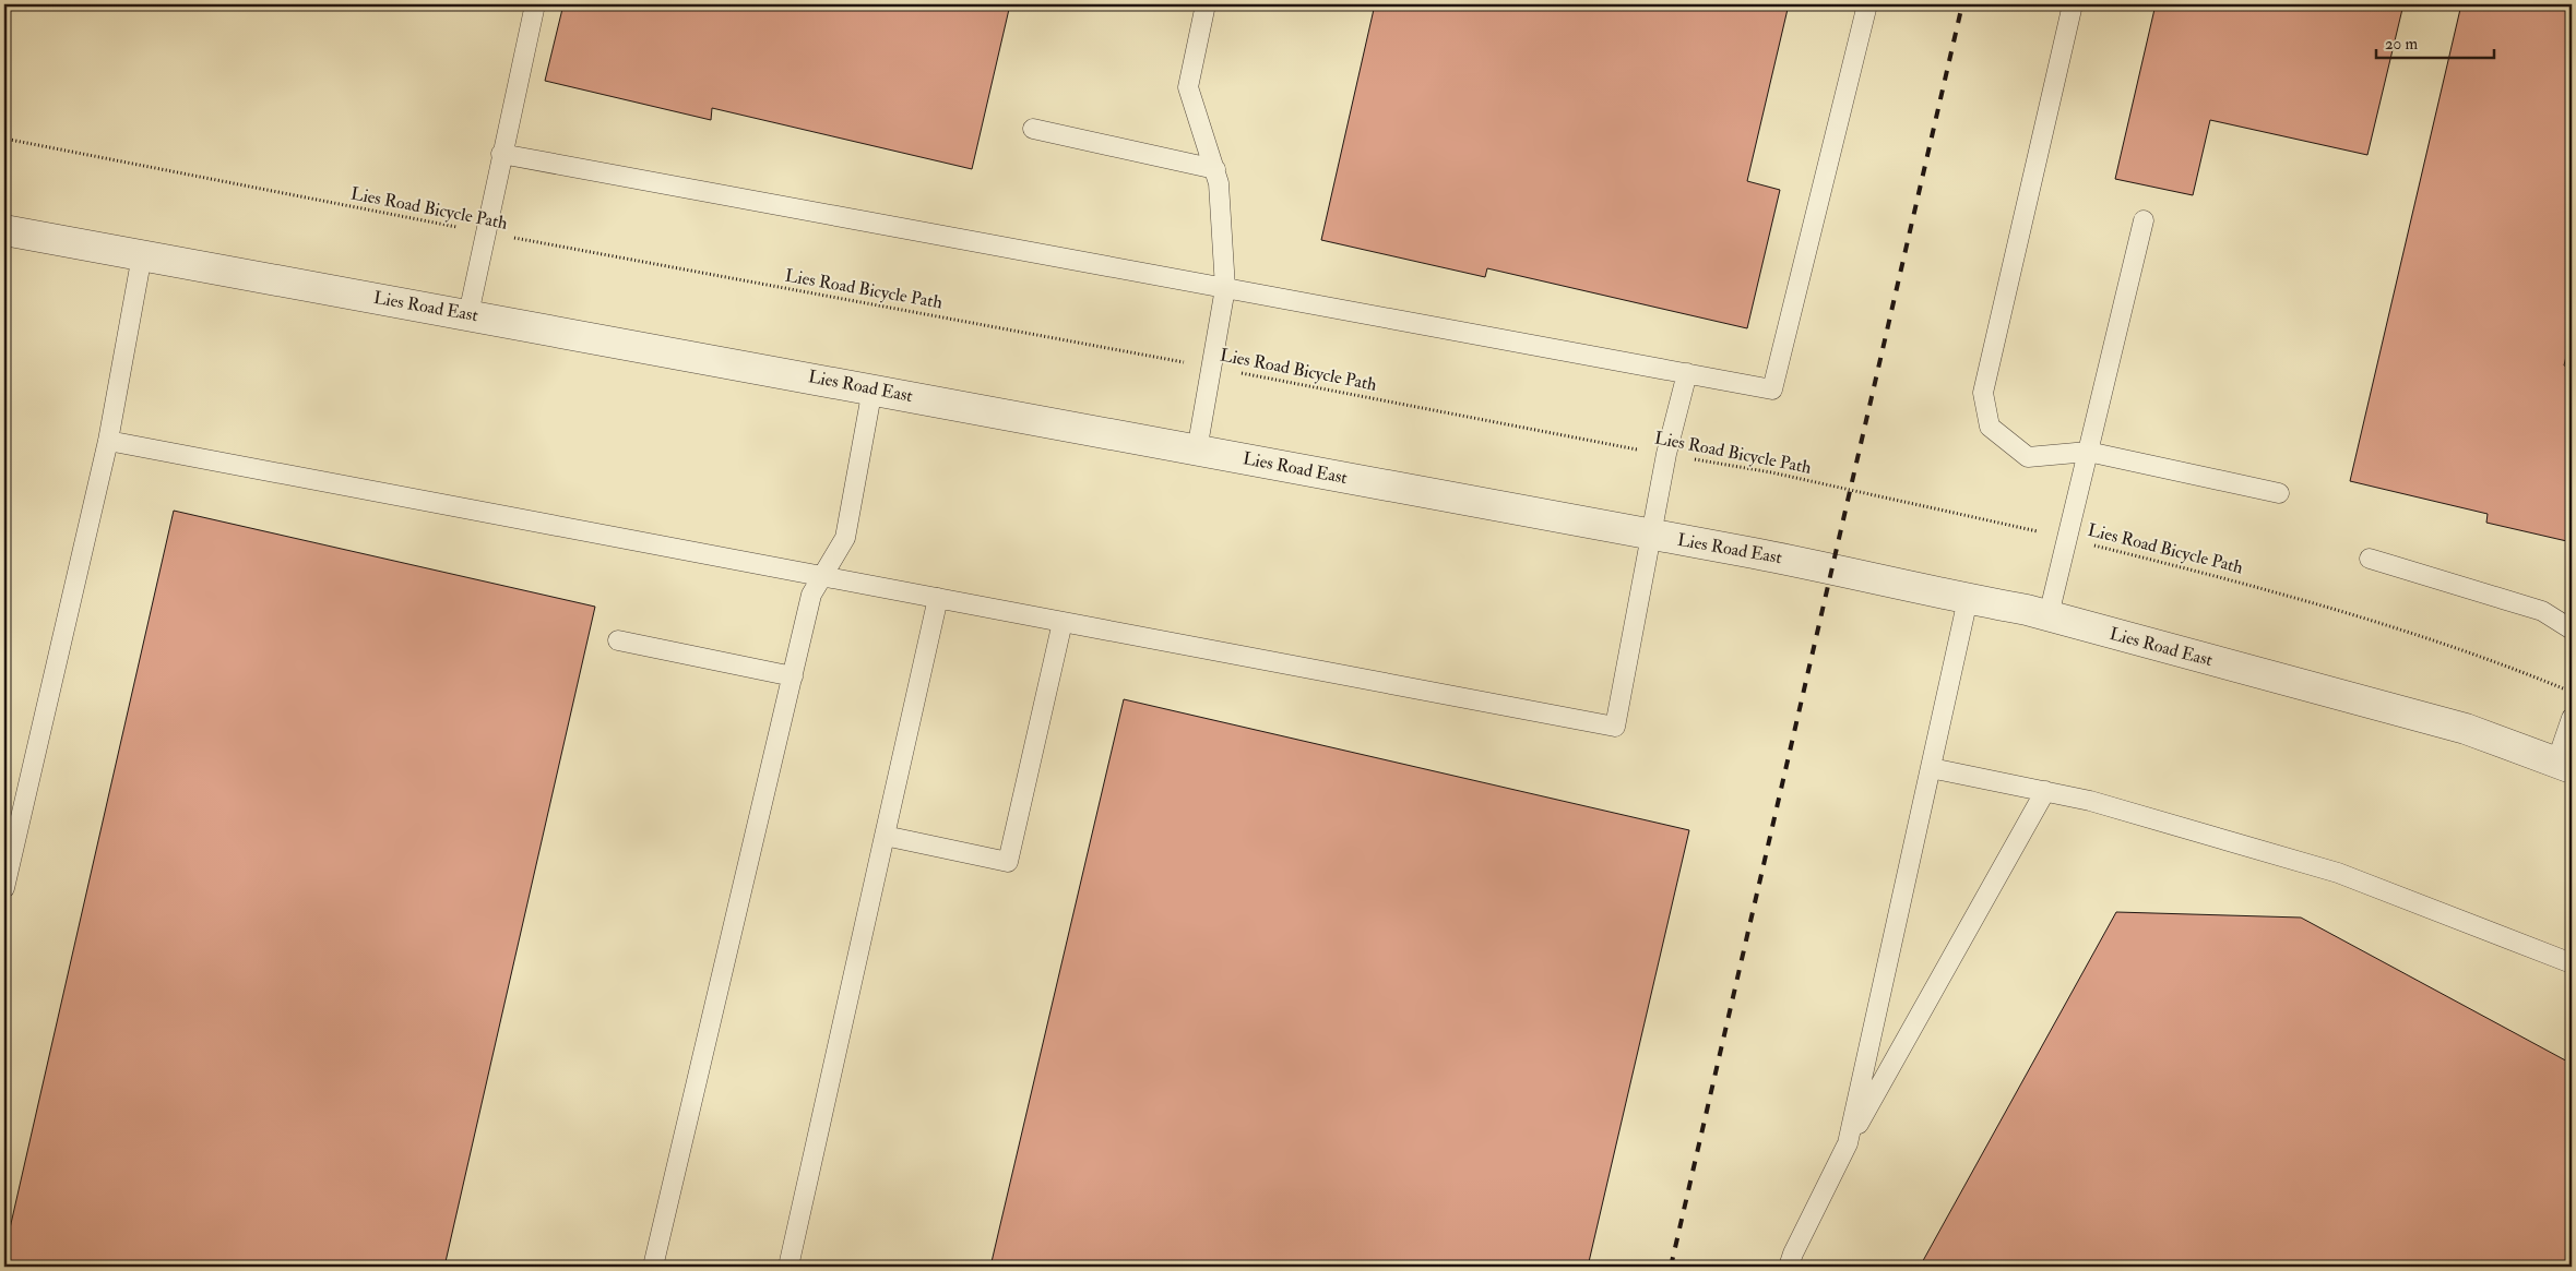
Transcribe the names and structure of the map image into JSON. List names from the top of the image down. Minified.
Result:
{"streets":{"street":["Lies Road East"],"path":["Lies Road Bicycle Path"]},"scale_bar":"20 m"}
